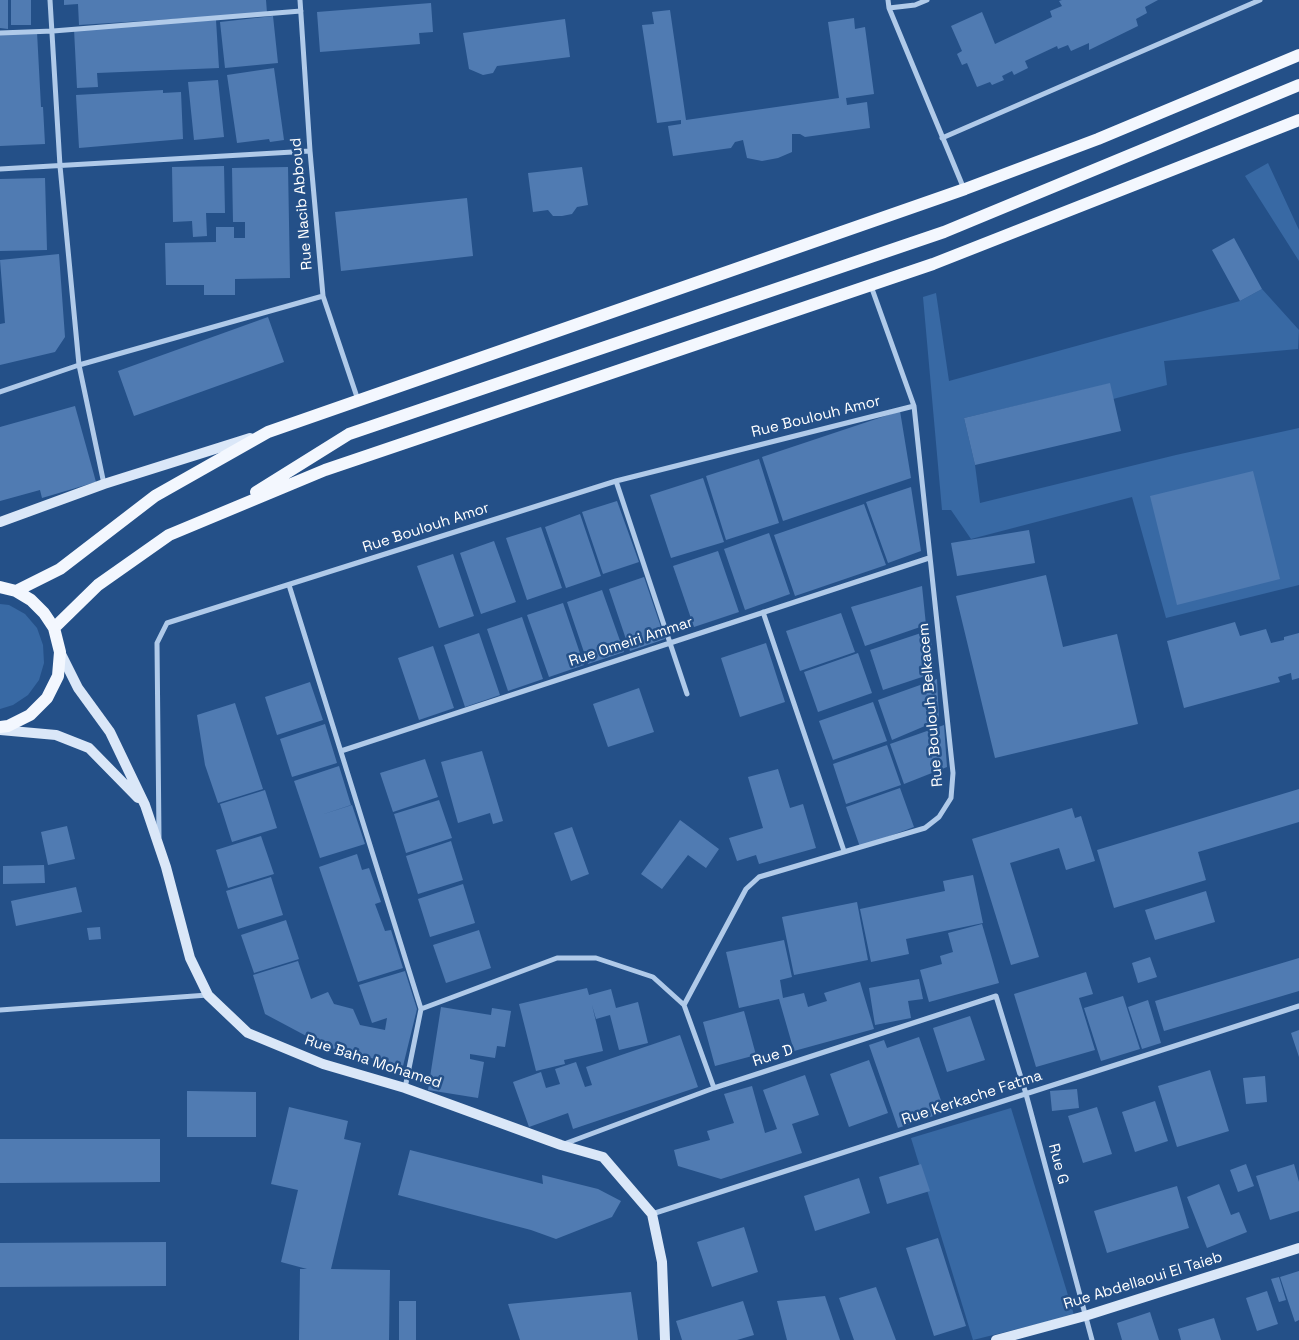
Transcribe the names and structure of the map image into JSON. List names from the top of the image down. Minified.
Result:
{"streets":{"main road":["Rue Baha Mohamed","Rue Abdellaoui El Taieb"],"street":["Rue Nacib Abboud","Rue Boulouh Amor","Rue Omeiri Ammar","Rue Boulouh Belkacem","Rue D","Rue Kerkache Fatma","Rue G"]},"crossings":[["Rue Boulouh Amor","Rue Boulouh Belkacem"],["Rue Boulouh Amor","Rue Baha Mohamed"],["Rue Omeiri Ammar","Rue Boulouh Belkacem"],["Rue D","Rue Baha Mohamed"],["Rue D","Rue G"],["Rue Baha Mohamed","Rue Kerkache Fatma"],["Rue Kerkache Fatma","Rue G"],["Rue G","Rue Abdellaoui El Taieb"]]}
